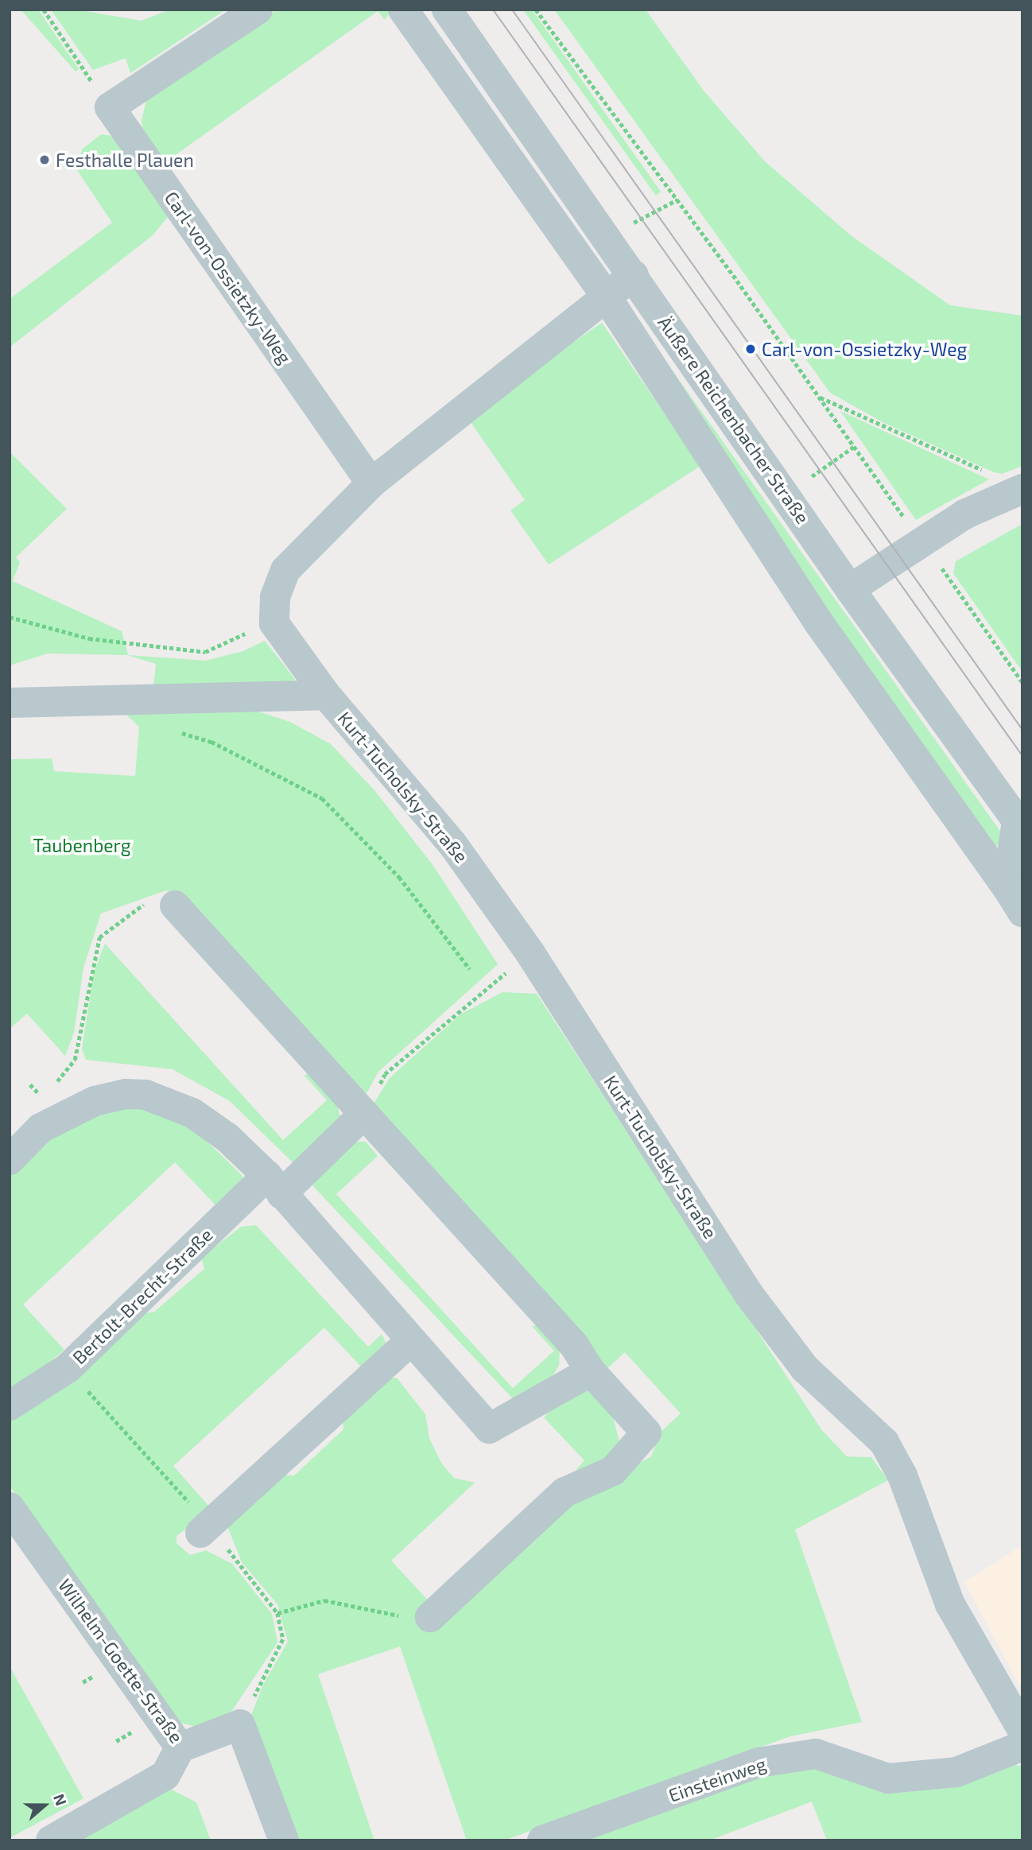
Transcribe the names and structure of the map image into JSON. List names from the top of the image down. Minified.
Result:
{"streets":{"street":["Carl-von-Ossietzky-Weg","Äußere Reichenbacher Straße","Kurt-Tucholsky-Straße","Bertolt-Brecht-Straße","Wilhelm-Goette-Straße","Einsteinweg"]},"parks":["Taubenberg"],"places":["Festhalle Plauen","Carl-von-Ossietzky-Weg"],"north":"right"}
